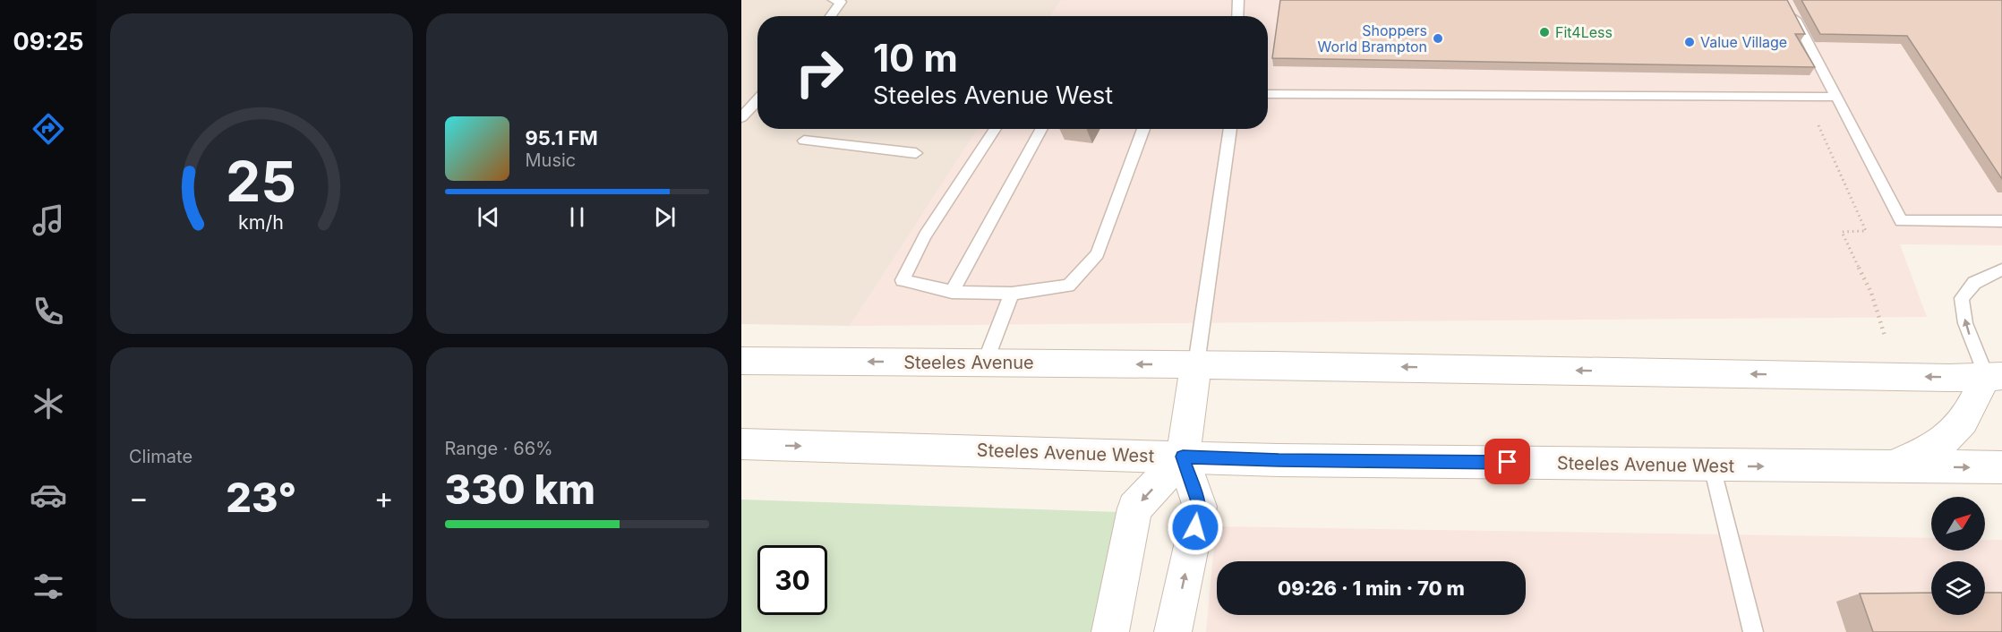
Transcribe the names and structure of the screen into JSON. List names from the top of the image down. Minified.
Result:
{"streets":{"main road":["Steeles Avenue","Steeles Avenue West"]},"one_way":["Steeles Avenue"],"places":["Fit4Less","Shoppers World Brampton","Value Village"],"north":"top right","page":{"tabs":"09:25","turn":["10 m","Steeles Avenue West"],"song":["95.1 FM","Music"],"tile":["Climate",["Range · 66%","330 km"]],"heat":["−","23°","+"],"limit":"30","trip":"09:26 · 1 min · 70 m","gauge":["25","km/h"]}}
